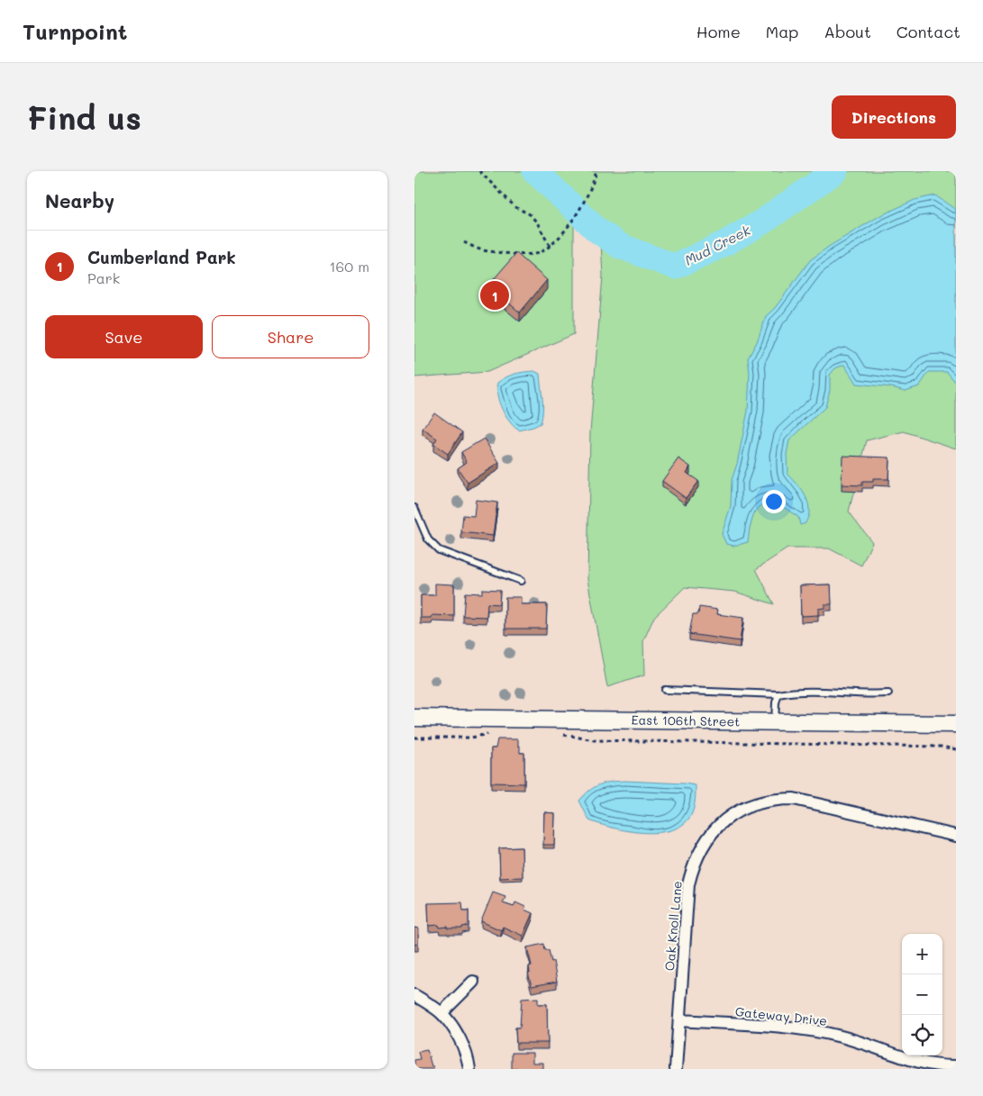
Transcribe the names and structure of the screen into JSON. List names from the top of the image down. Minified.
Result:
{"streets":{"main road":["East 106th Street"],"street":["Oak Knoll Lane","Gateway Drive"]},"crossings":[["Oak Knoll Lane","Gateway Drive"]],"water":["Mud Creek"],"page":{"header":"Turnpoint","nav":["Home","Map","About","Contact"],"buttons":["Directions",["Save","Share"]],"title":"Find us","heading":"Nearby","list":[{"mark":"1","name":"Cumberland Park","note":"Park","value":"160 m"}],"pins":"1","map_buttons":["+","−"]}}
